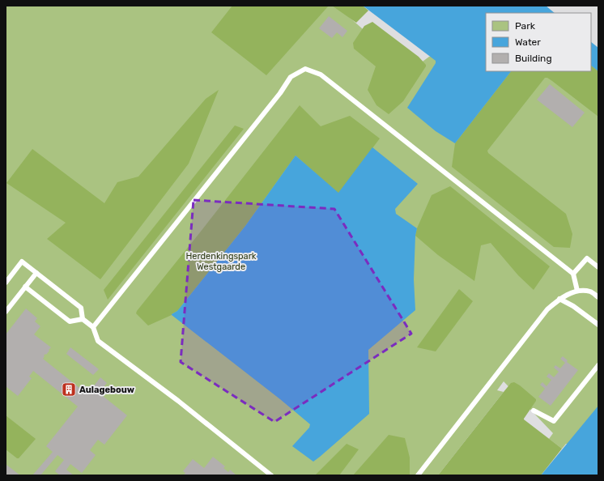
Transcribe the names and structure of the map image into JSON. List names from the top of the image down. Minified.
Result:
{"parks":["Herdenkingspark Westgaarde"],"places":{"building":["Aulagebouw"]},"legend":["Park","Water","Building"]}
